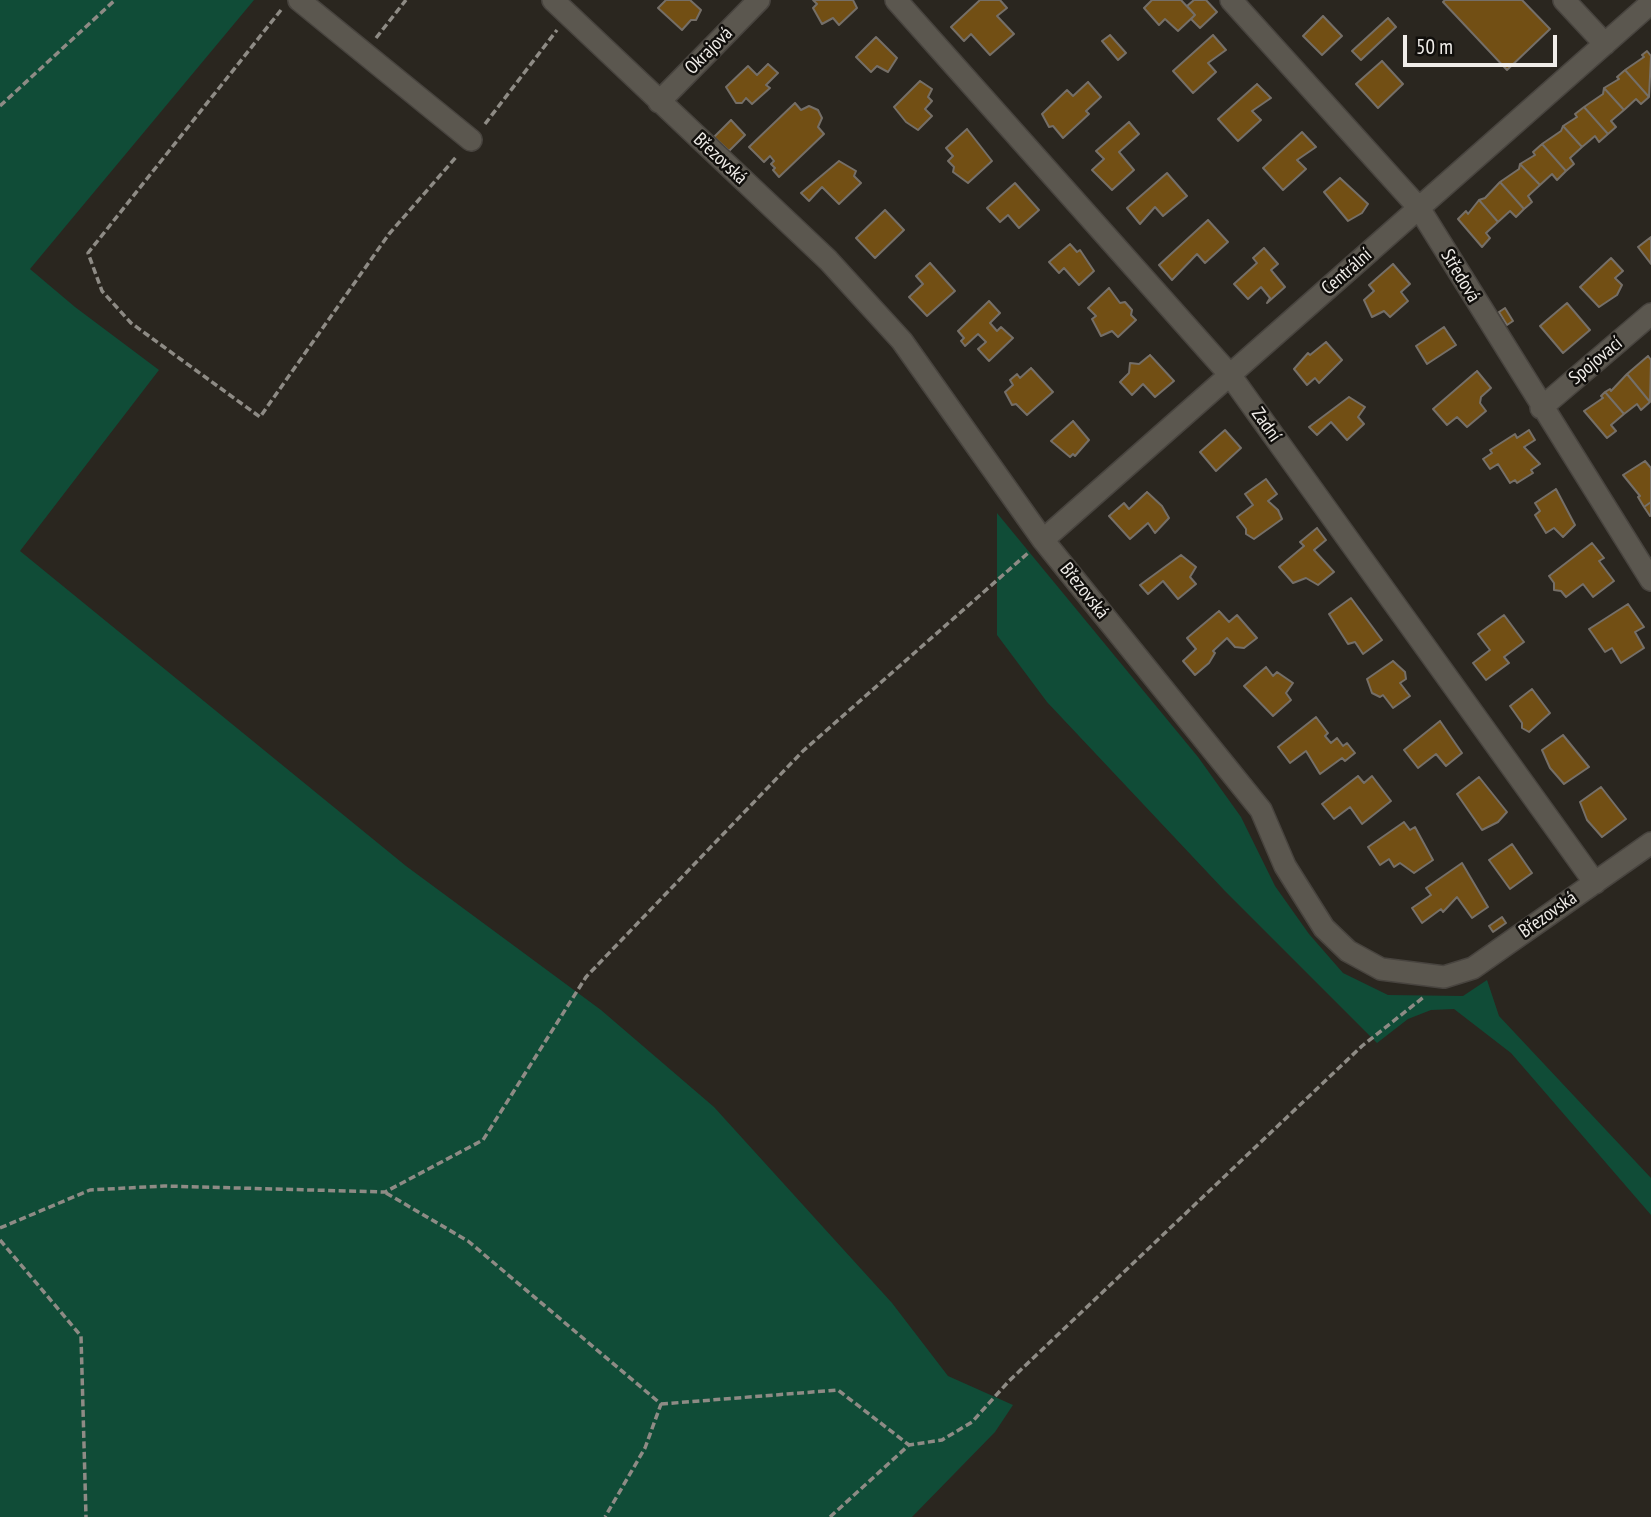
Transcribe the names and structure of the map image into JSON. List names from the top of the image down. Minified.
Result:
{"streets":{"street":["Okrajová","Březovská","Centrální","Středová","Spojovací","Zadní"]},"crossings":[["Okrajová","Březovská"],["Březovská","Centrální"],["Březovská","Zadní"],["Centrální","Středová"],["Centrální","Zadní"],["Středová","Spojovací"]],"scale_bar":"50 m"}
